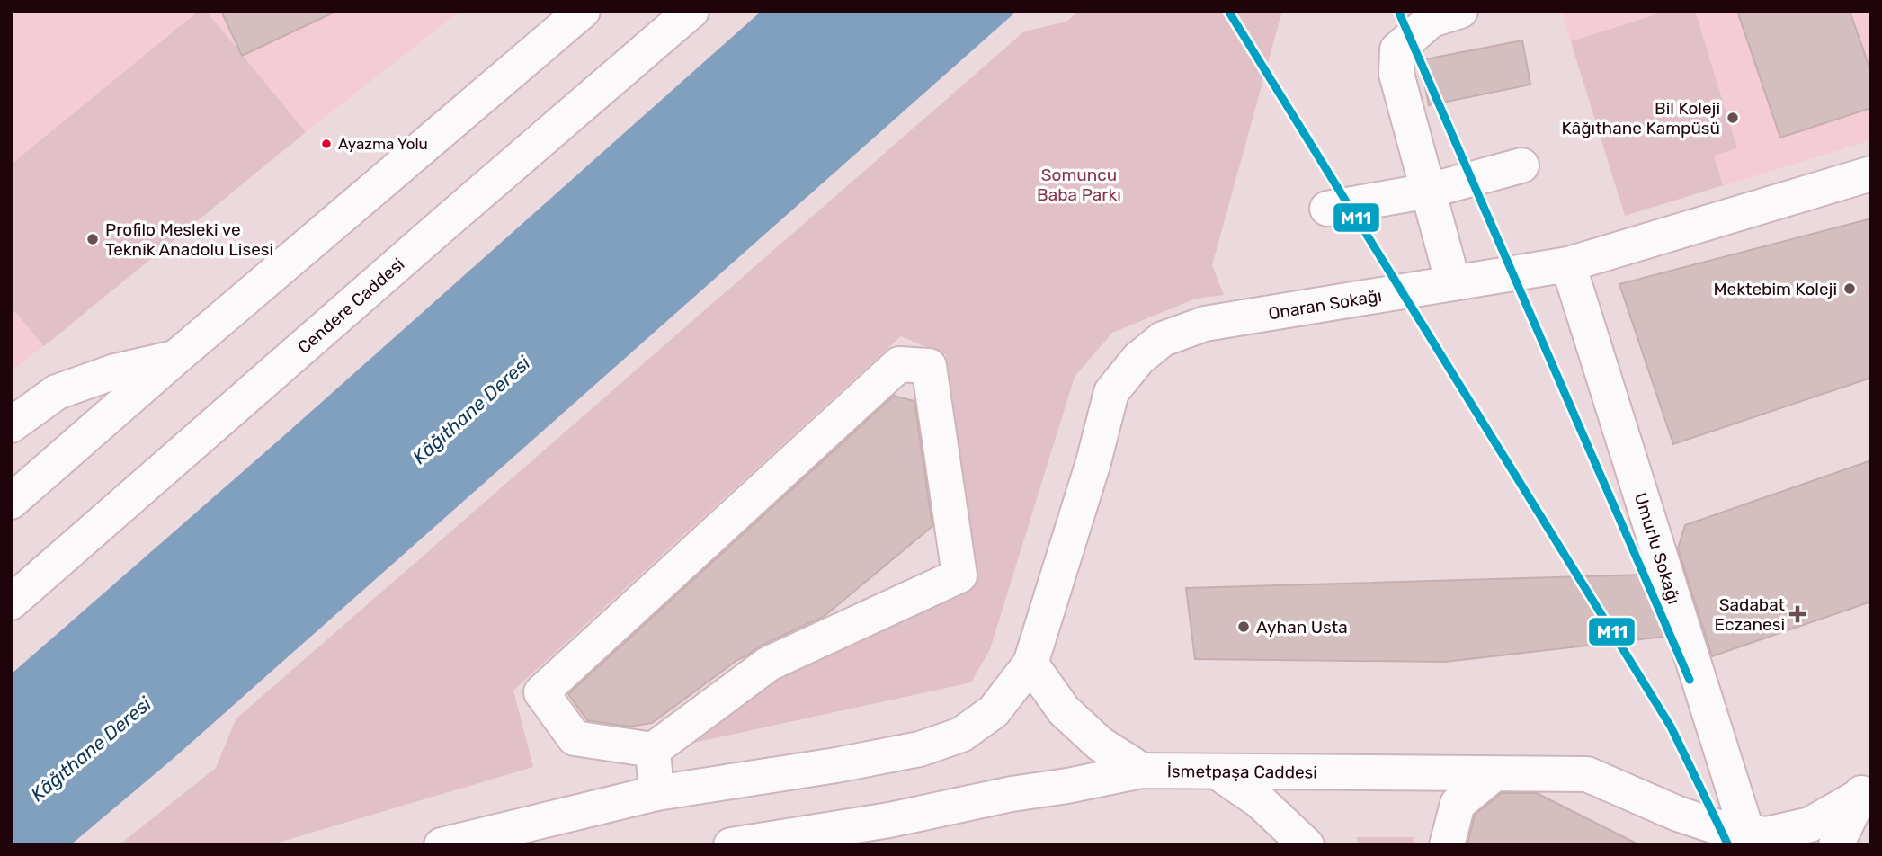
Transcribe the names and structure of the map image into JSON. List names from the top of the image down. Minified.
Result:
{"streets":{"main road":["Onaran Sokağı","Cendere Caddesi","Umurlu Sokağı","İsmetpaşa Caddesi"]},"crossings":[["Onaran Sokağı","Umurlu Sokağı"],["Umurlu Sokağı","İsmetpaşa Caddesi"]],"water":["Kâğıthane Deresi"],"parks":["Somuncu Baba Parkı"],"places":{"other":["Bil Koleji Kâğıthane Kampüsü","Ayazma Yolu","Profilo Mesleki ve Teknik Anadolu Lisesi","Mektebim Koleji","Ayhan Usta"],"health":["Sadabat Eczanesi"]},"lines":["transit line M11"]}
